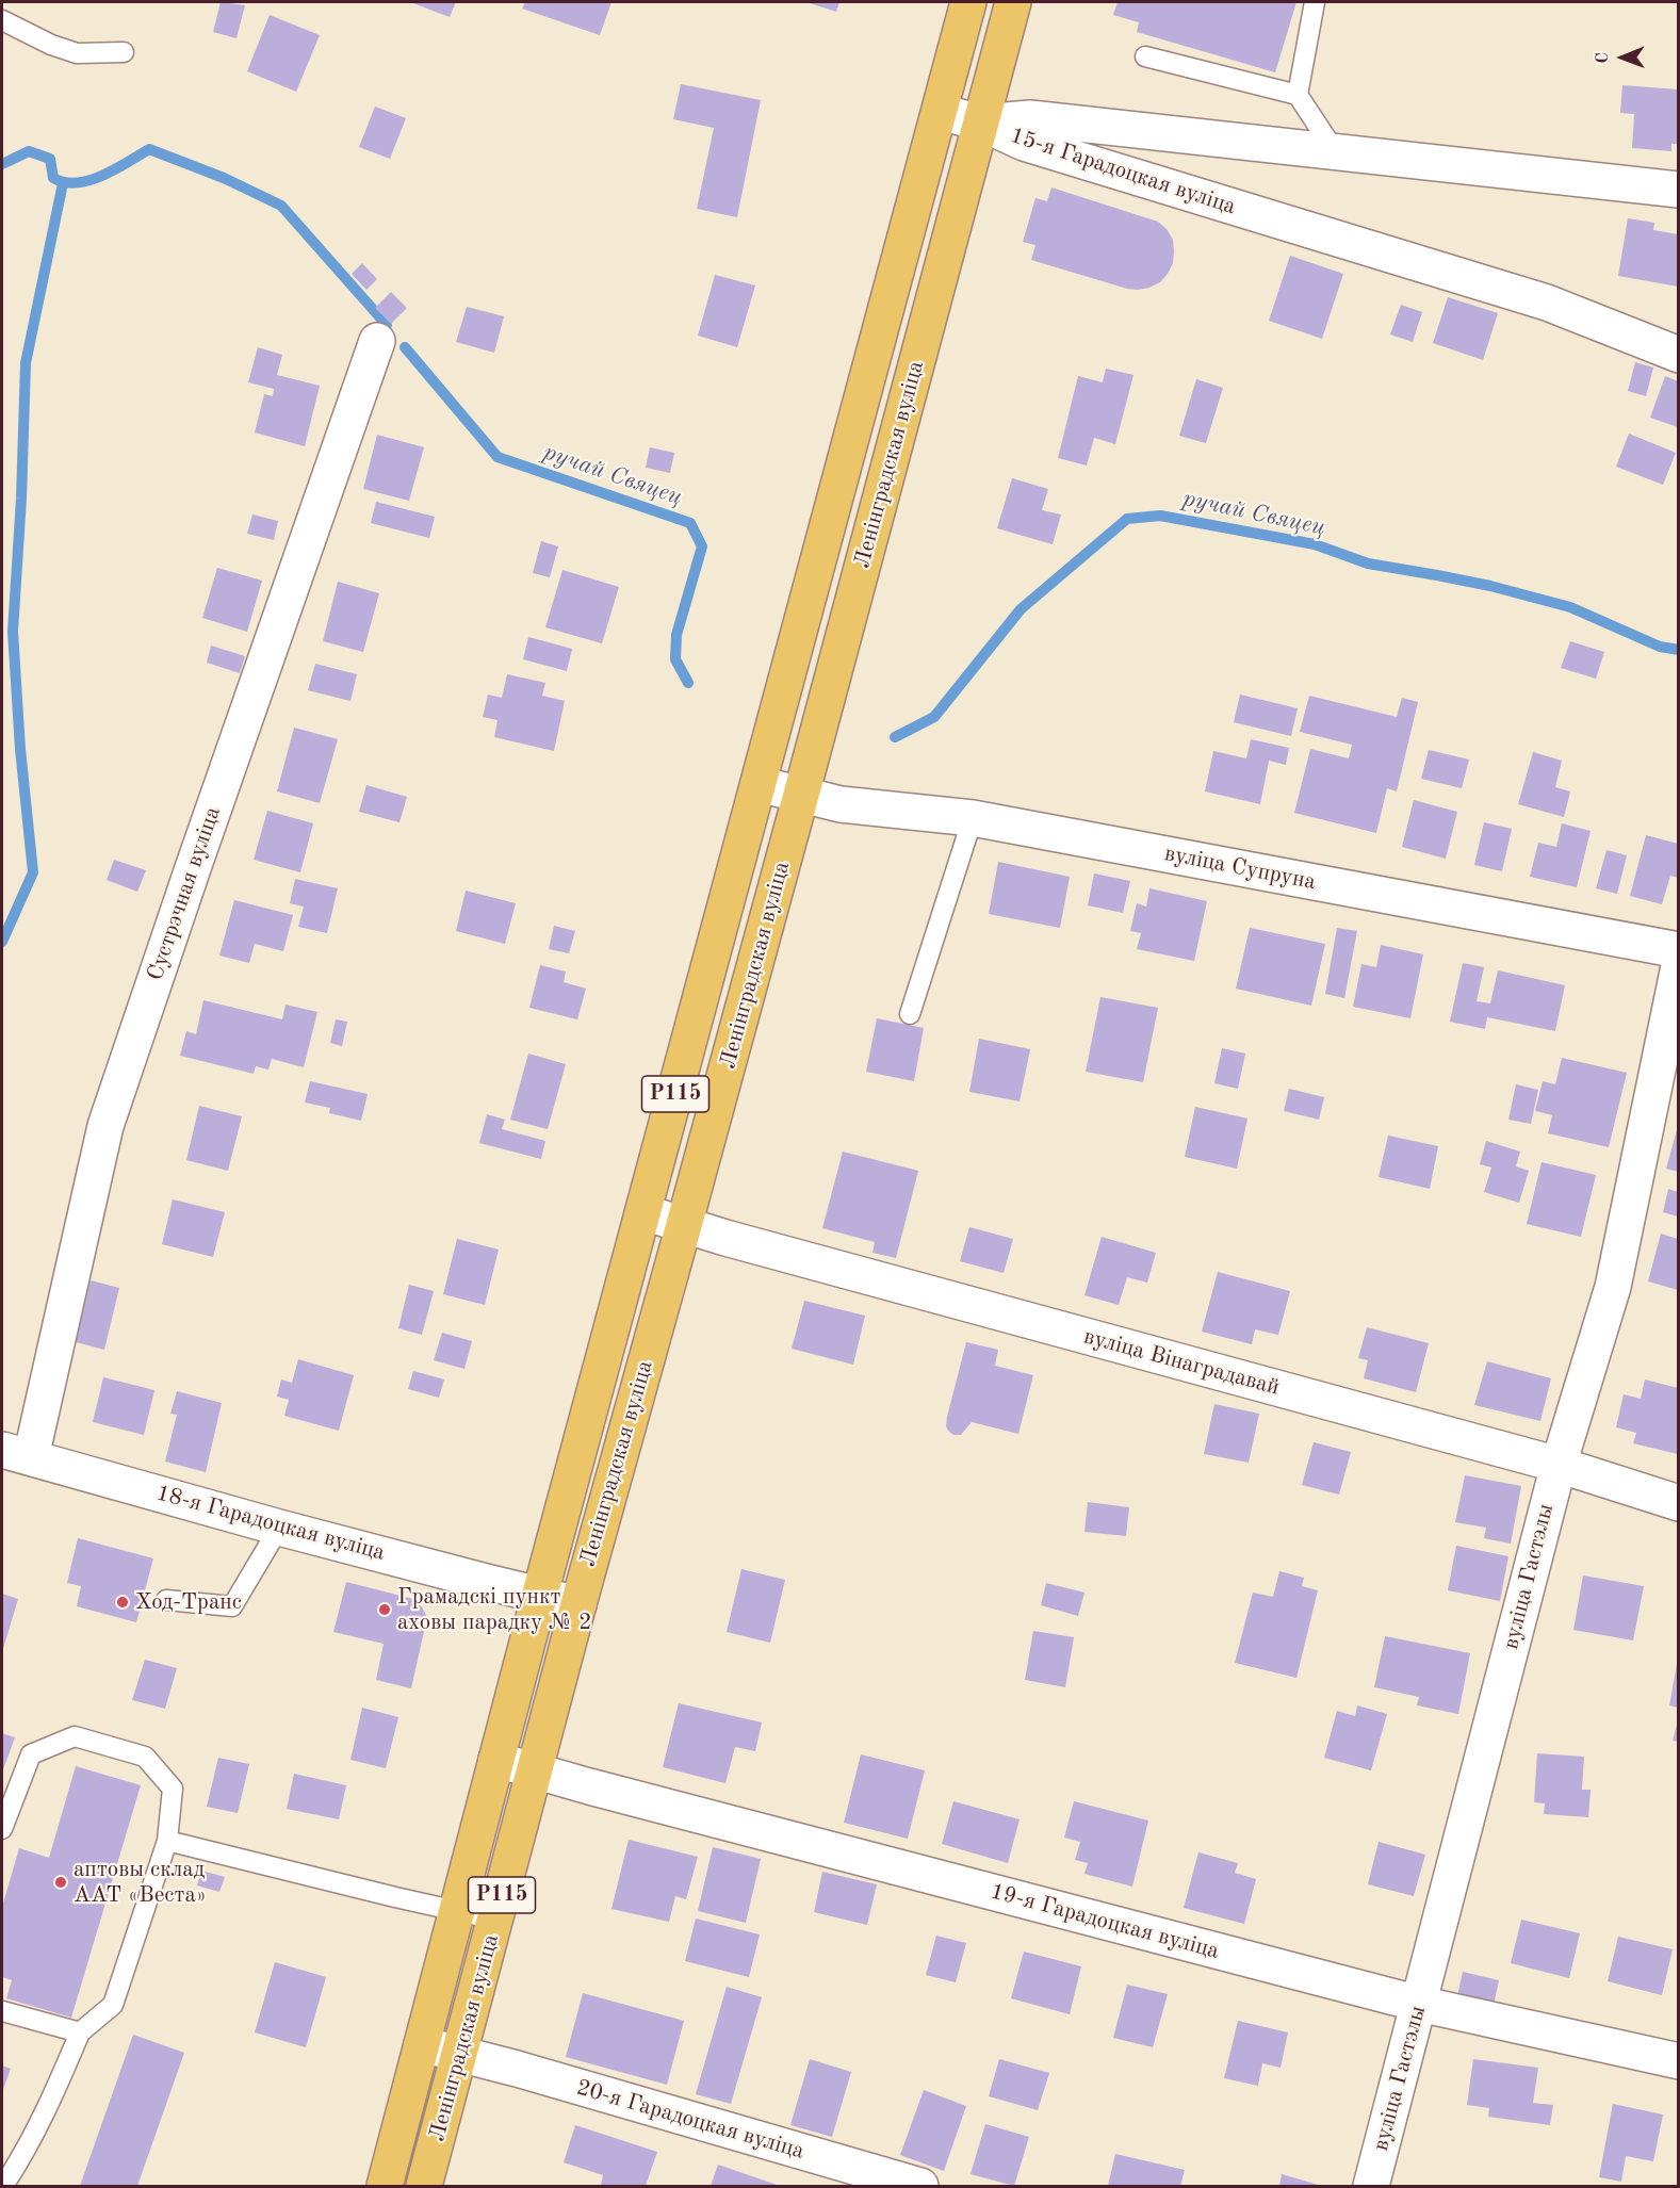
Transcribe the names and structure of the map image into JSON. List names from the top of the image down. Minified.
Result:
{"streets":{"main road":["Ленінградская вуліца","Р115"],"street":["15-я Гарадоцкая вуліца","вуліца Супруна","Сустрэчная вуліца","вуліца Вінаградавай","18-я Гарадоцкая вуліца","вуліца Гастэлы","19-я Гарадоцкая вуліца","20-я Гарадоцкая вуліца"]},"crossings":[["15-я Гарадоцкая вуліца","Ленінградская вуліца"],["Ленінградская вуліца","вуліца Супруна"],["Ленінградская вуліца","вуліца Вінаградавай"],["Ленінградская вуліца","18-я Гарадоцкая вуліца"],["Ленінградская вуліца","19-я Гарадоцкая вуліца"],["Ленінградская вуліца","20-я Гарадоцкая вуліца"],["Сустрэчная вуліца","18-я Гарадоцкая вуліца"],["вуліца Вінаградавай","вуліца Гастэлы"],["вуліца Гастэлы","19-я Гарадоцкая вуліца"]],"water":["ручай Свяцец"],"places":["Ход-Транс","Грамадскі пункт аховы парадку № 2","аптовы склад ААТ «Веста»"],"north":"left"}
